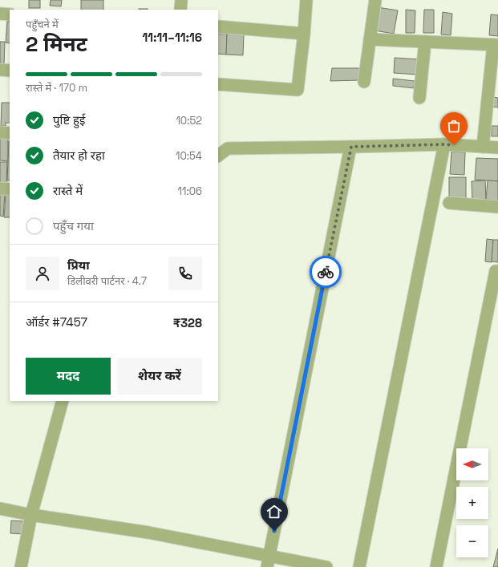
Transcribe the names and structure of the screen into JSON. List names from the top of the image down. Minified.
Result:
{"north":"left","page":{"heading":["2 मिनट","पहुँचने में","11:11–11:16"],"panel":["प्रिया","डिलीवरी पार्टनर · 4.7","ऑर्डर #7457","₹328"],"bar":"रास्ते में · 170 m","list":[["पुष्टि हुई","10:52"],["तैयार हो रहा","10:54"],["रास्ते में","11:06"],"पहुँच गया"],"buttons":["मदद","शेयर करें"],"map_buttons":["+","−"]}}
